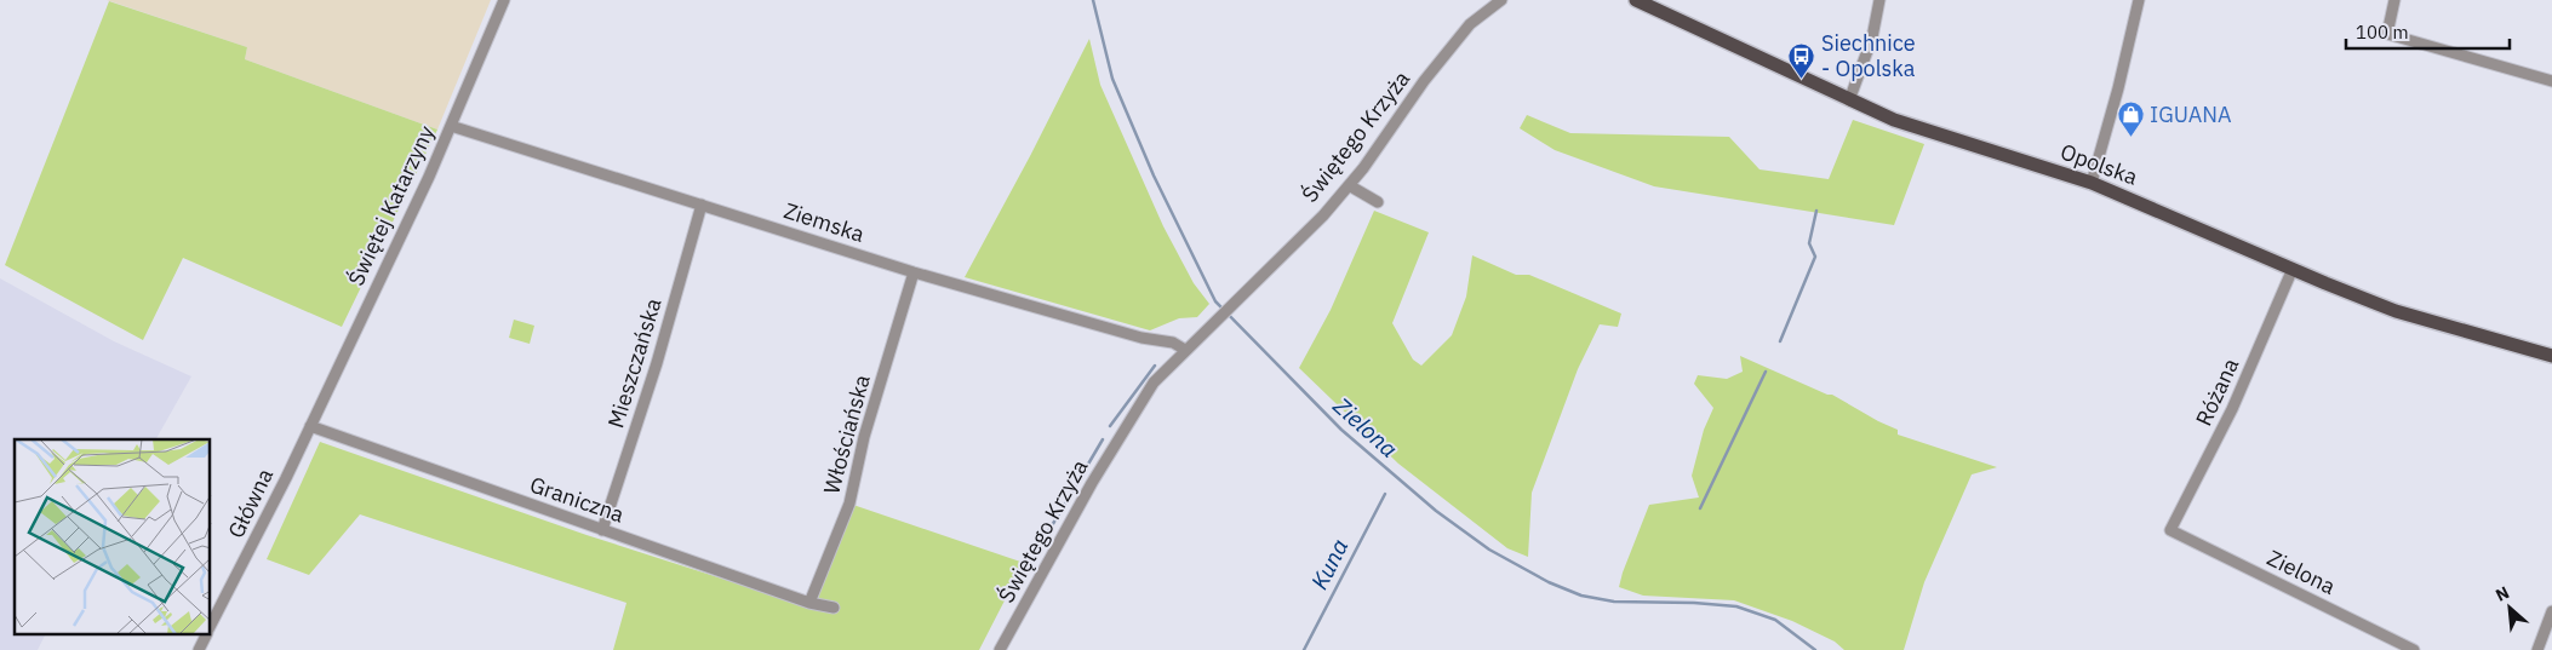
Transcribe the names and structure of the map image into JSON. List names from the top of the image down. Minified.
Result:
{"streets":{"main road":["Opolska"],"street":["Świętego Krzyża","Świętej Katarzyny","Ziemska","Mieszczańska","Różana","Włościańska","Graniczna","Główna","Zielona"]},"crossings":[["Świętego Krzyża","Ziemska"],["Opolska","Różana"],["Świętej Katarzyny","Ziemska"],["Świętej Katarzyny","Graniczna"],["Świętej Katarzyny","Główna"],["Ziemska","Mieszczańska"],["Ziemska","Włościańska"],["Mieszczańska","Graniczna"],["Różana","Zielona"],["Włościańska","Graniczna"],["Graniczna","Główna"]],"water":["Zielona","Kuna"],"places":{"bus stop":["Siechnice - Opolska"],"shop":["IGUANA"]},"scale_bar":"100 m","north":"top left"}
